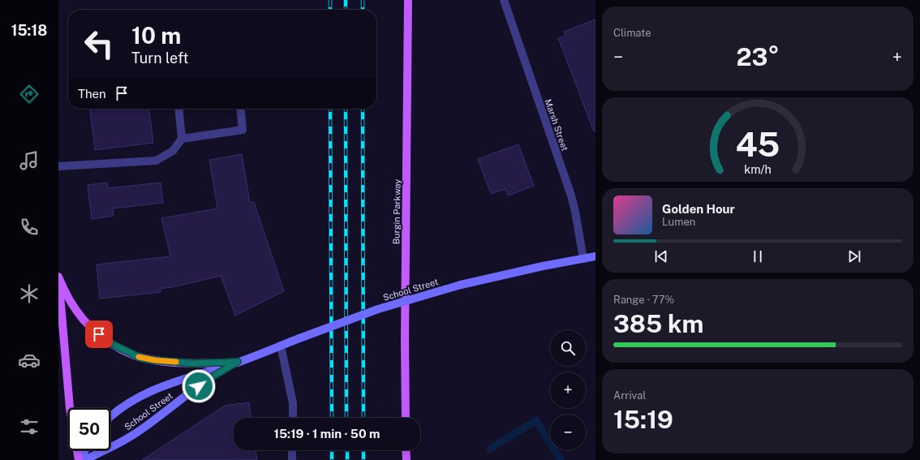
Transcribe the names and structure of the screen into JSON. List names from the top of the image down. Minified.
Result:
{"streets":{"main road":["Burgin Parkway","School Street"],"street":["Marsh Street"]},"crossings":[["Marsh Street","School Street"]],"page":{"tabs":"15:18","tile":["Climate",["Range · 77%","385 km"],["Arrival","15:19"]],"turn":["10 m","Turn left"],"heat":["−","23°","+"],"then":"Then","song":["Golden Hour","Lumen"],"map_buttons":["+","−"],"limit":"50","trip":"15:19 · 1 min · 50 m","gauge":["45","km/h"]}}
